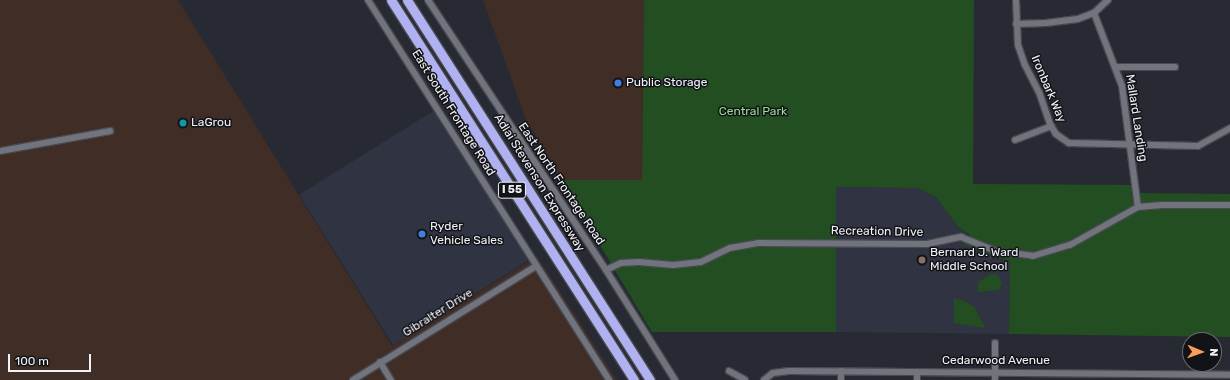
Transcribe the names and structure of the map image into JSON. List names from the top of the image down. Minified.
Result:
{"streets":{"highway":["Adlai Stevenson Expressway","I 55"],"street":["Ironbark Way","East South Frontage Road","Mallard Landing","East North Frontage Road","Recreation Drive","Gibralter Drive","Cedarwood Avenue"]},"crossings":[["Ironbark Way","Mallard Landing"],["East South Frontage Road","Gibralter Drive"],["Mallard Landing","Recreation Drive"],["East North Frontage Road","Recreation Drive"]],"parks":["Central Park"],"places":["Public Storage","LaGrou","Ryder Vehicle Sales","Bernard J. Ward Middle School"],"scale_bar":"100 m","north":"right"}
